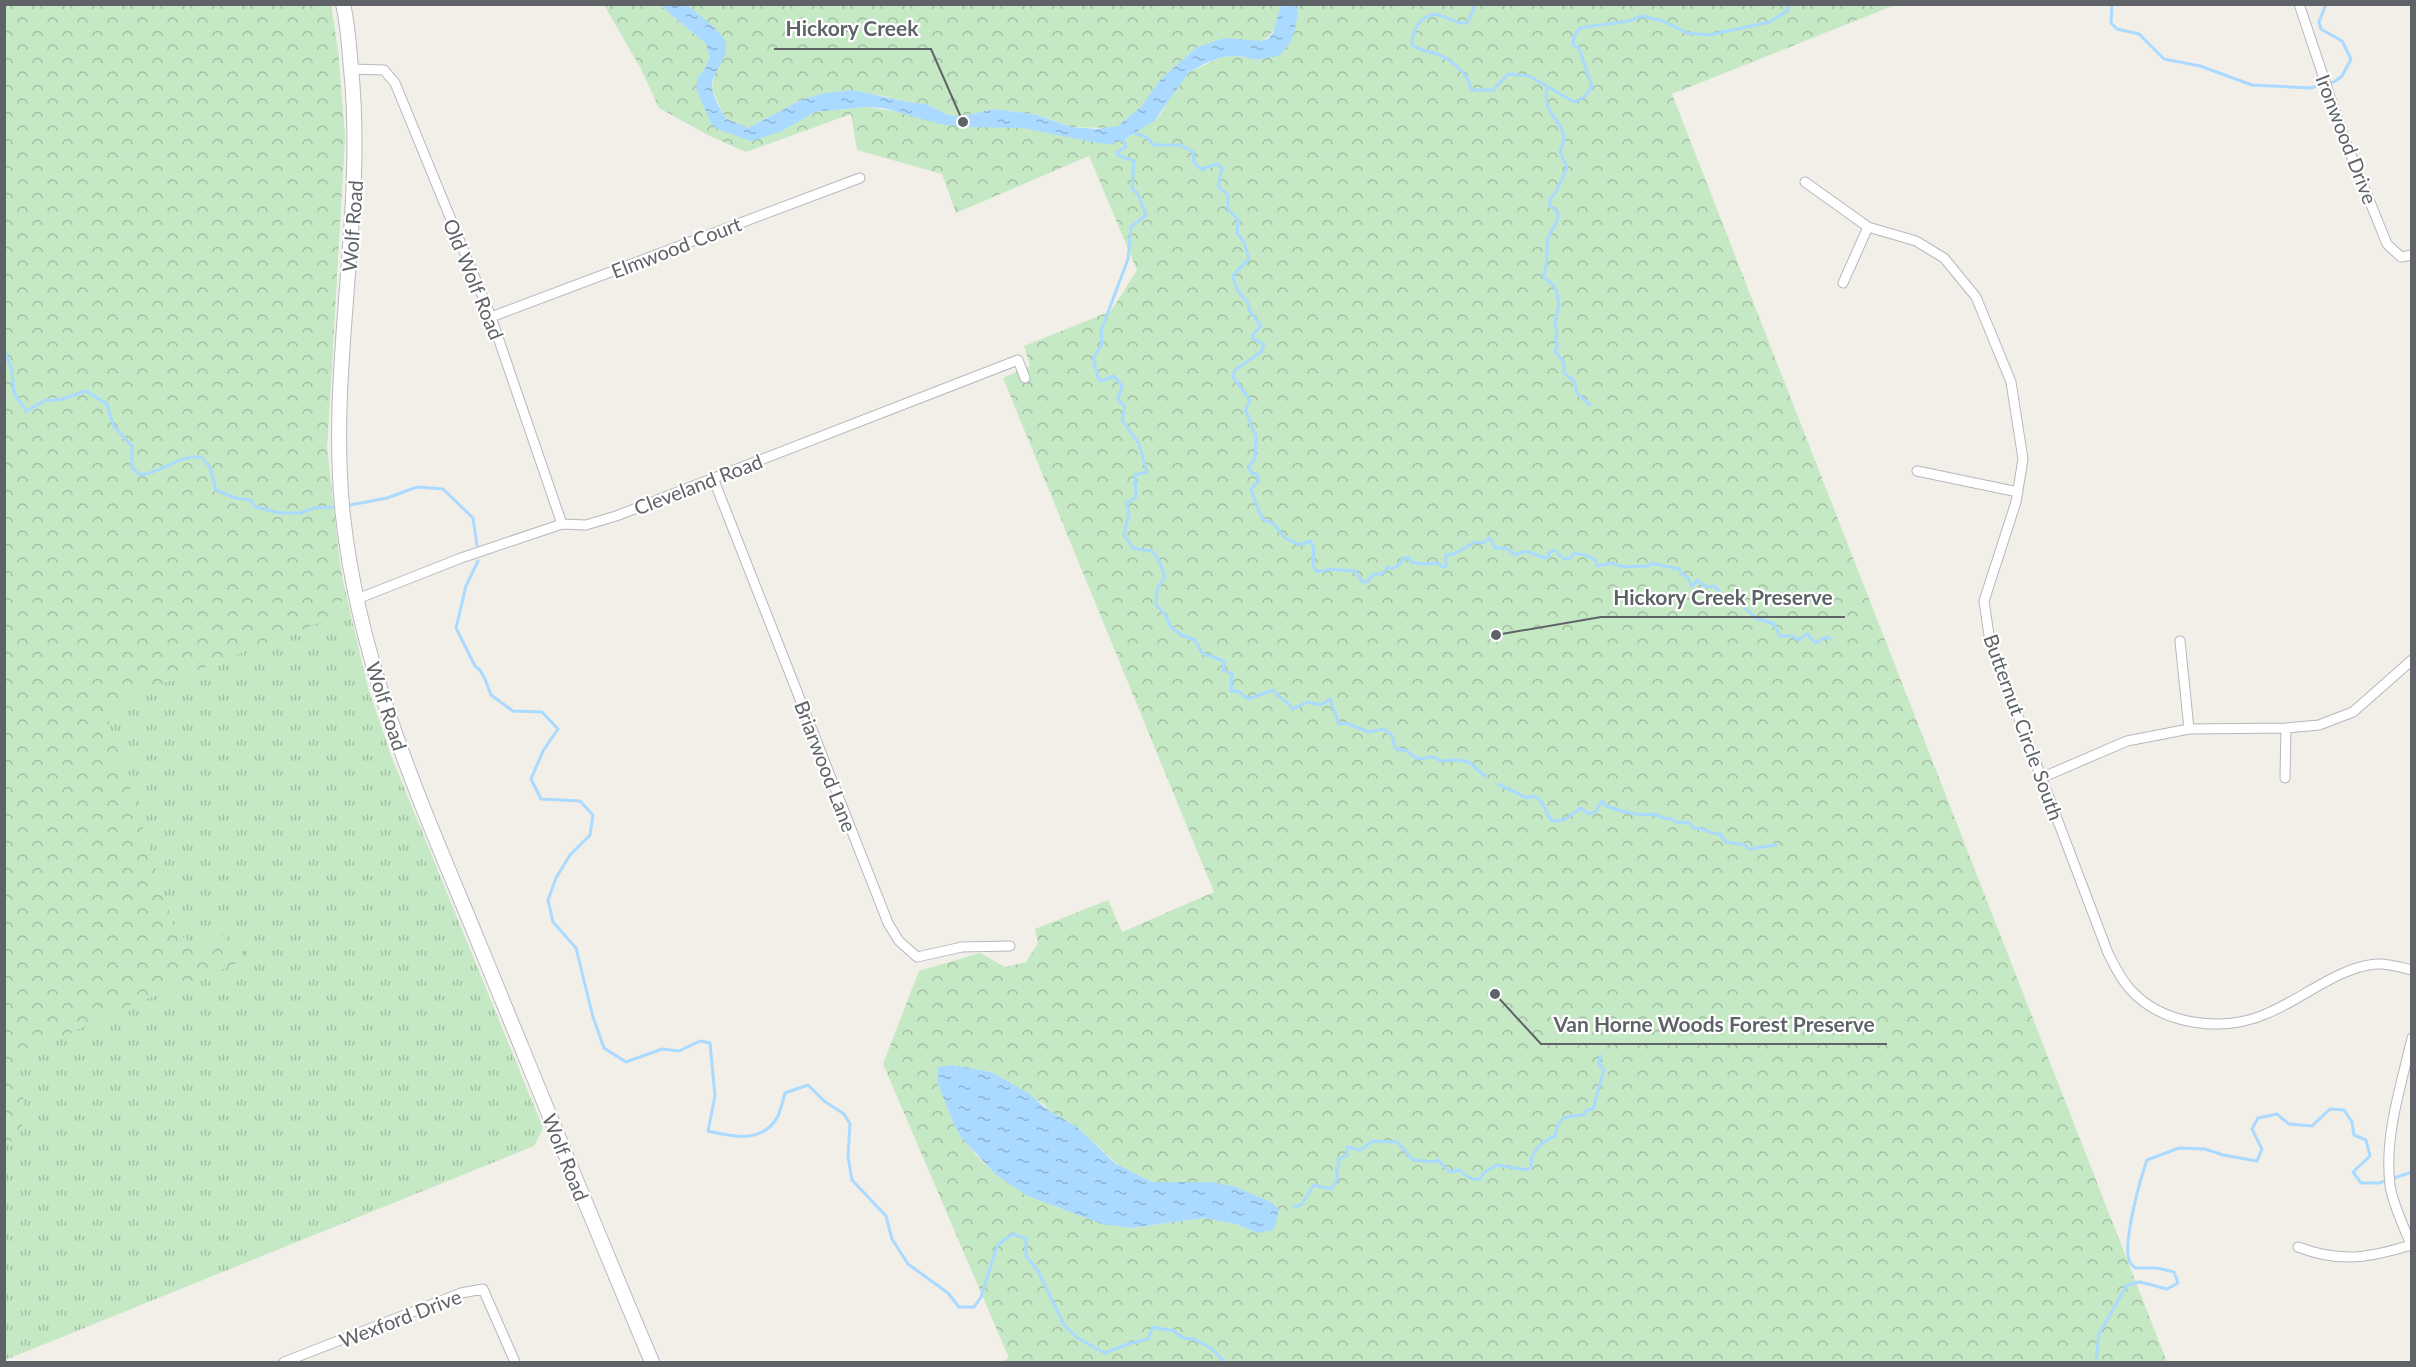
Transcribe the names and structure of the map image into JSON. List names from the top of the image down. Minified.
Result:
{"streets":{"main road":["Wolf Road"],"street":["Ironwood Drive","Elmwood Court","Old Wolf Road","Cleveland Road","Butternut Circle South","Briarwood Lane","Wexford Drive"]},"crossings":[["Wolf Road","Old Wolf Road"],["Wolf Road","Cleveland Road"],["Elmwood Court","Old Wolf Road"],["Old Wolf Road","Cleveland Road"],["Cleveland Road","Briarwood Lane"]],"places":["Hickory Creek","Hickory Creek Preserve","Van Horne Woods Forest Preserve"]}
